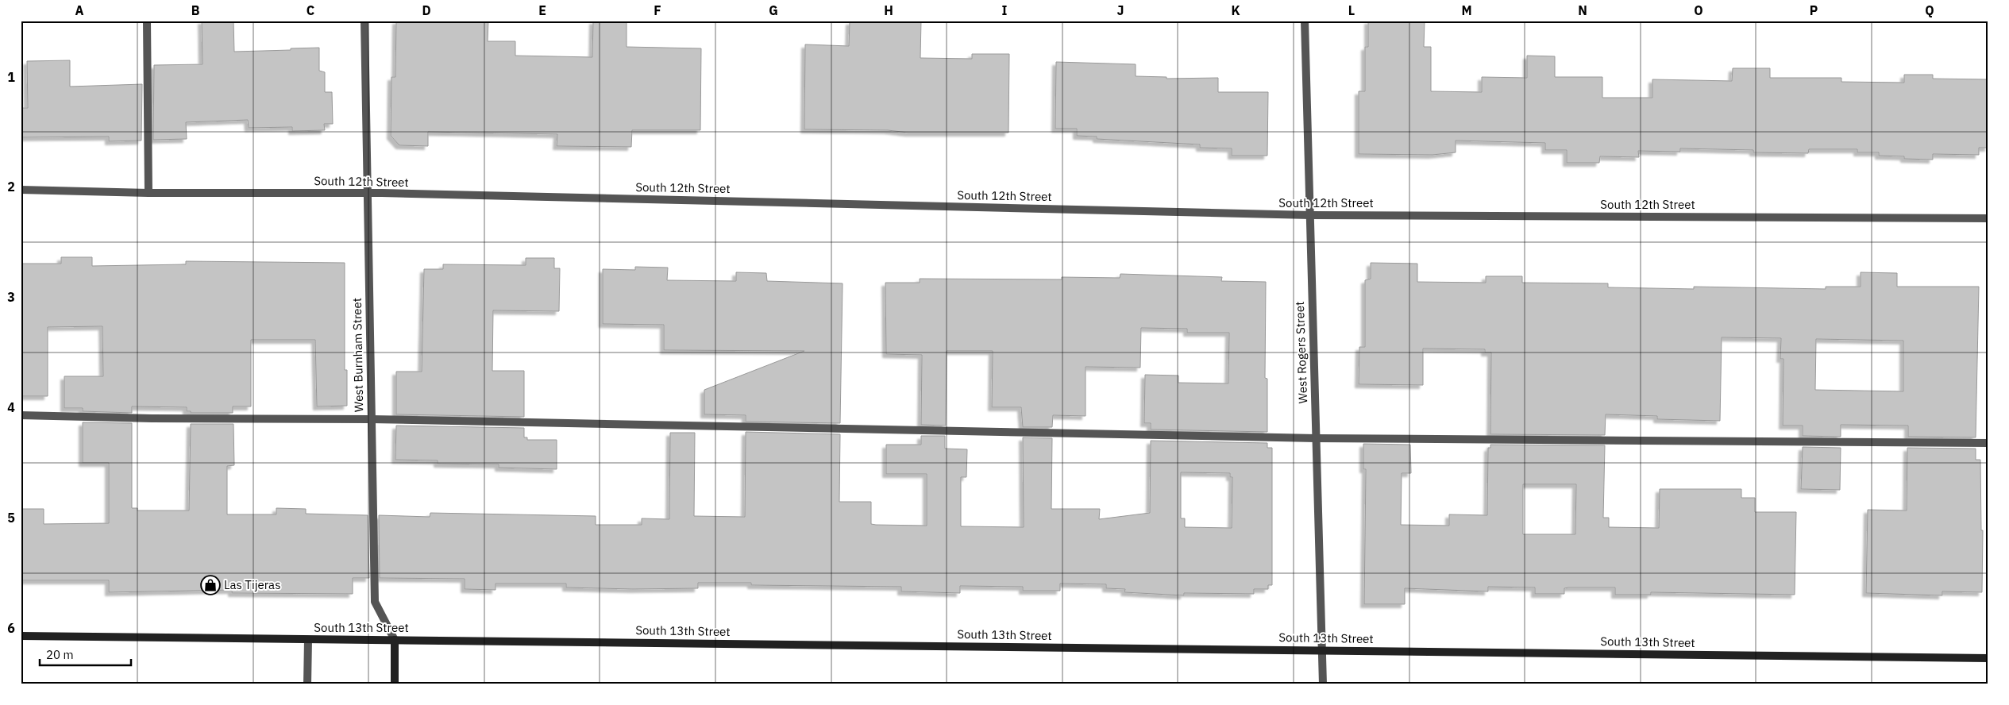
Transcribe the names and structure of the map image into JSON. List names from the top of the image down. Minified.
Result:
{"streets":{"street":["South 12th Street","West Rogers Street","West Burnham Street","South 13th Street"]},"crossings":[["South 12th Street","West Rogers Street"],["South 12th Street","West Burnham Street"],["West Rogers Street","South 13th Street"],["West Burnham Street","South 13th Street"]],"places":{"shop":["Las Tijeras"]},"scale_bar":"20 m","grid":{"columns":["A","B","C","D","E","F","G","H","I","J","K","L","M","N","O","P","Q"],"rows":["1","2","3","4","5","6"]}}
